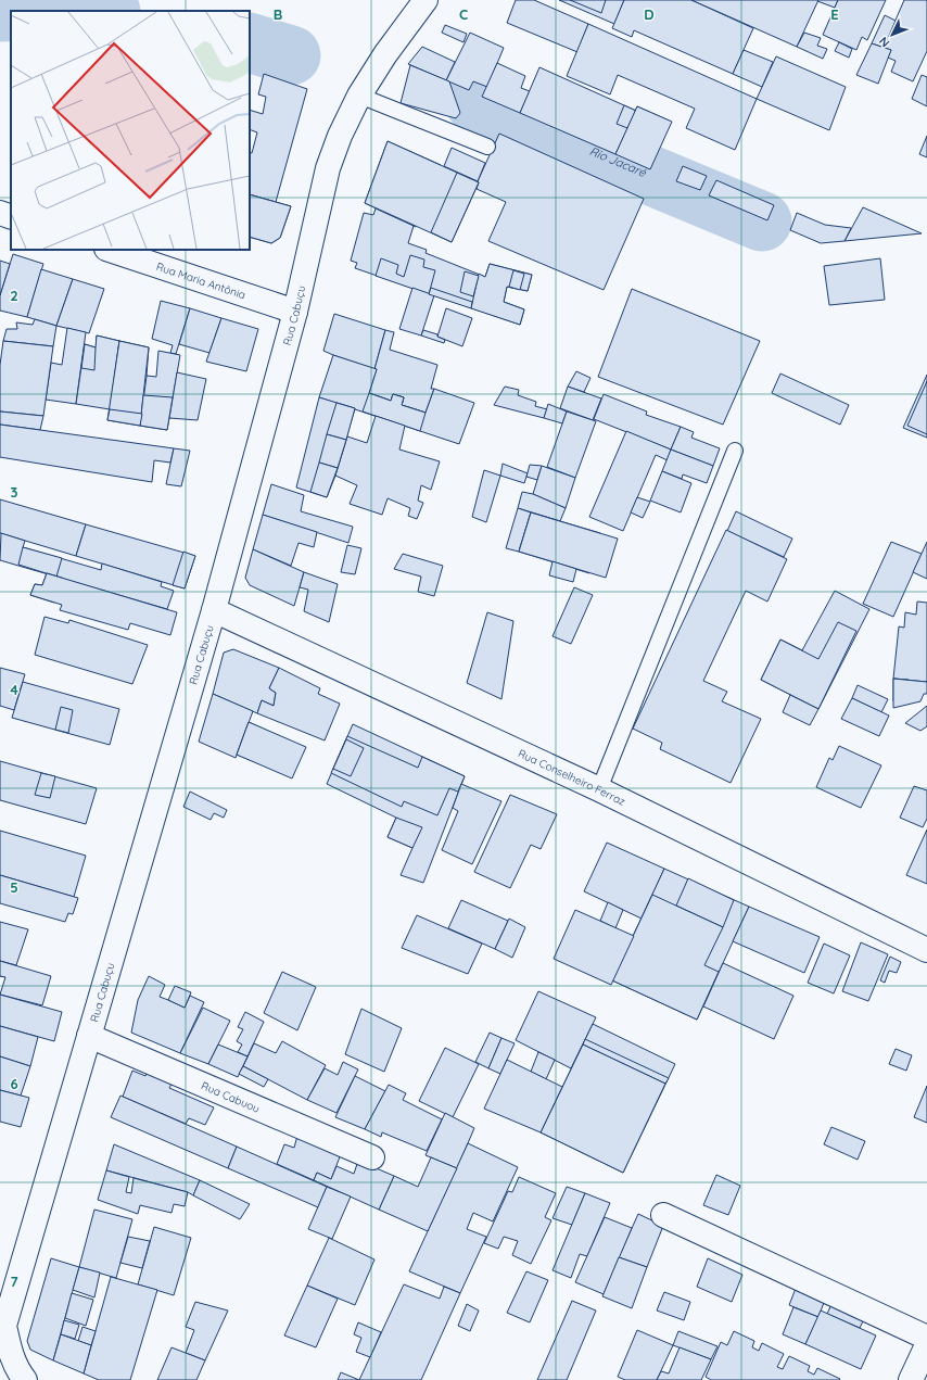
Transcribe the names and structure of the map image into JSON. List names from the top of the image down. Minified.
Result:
{"streets":{"street":["Rua Maria Antônia","Rua Cabuçu","Rua Conselheiro Ferraz","Rua Cabuou"]},"crossings":[["Rua Maria Antônia","Rua Cabuçu"],["Rua Cabuçu","Rua Conselheiro Ferraz"],["Rua Cabuçu","Rua Cabuou"]],"water":["Rio Jacaré"],"north":"bottom left","grid":{"columns":["B","C","D","E"],"rows":["2","3","4","5","6","7"]}}
